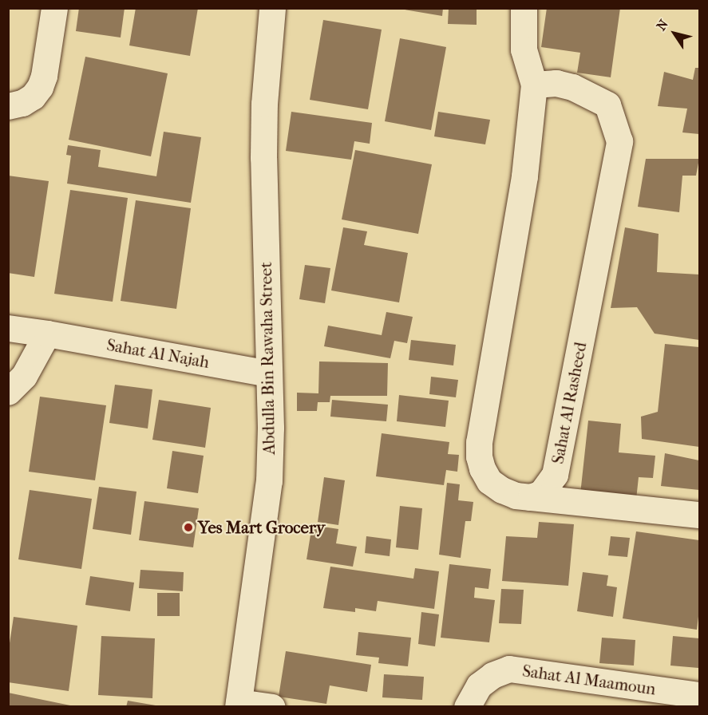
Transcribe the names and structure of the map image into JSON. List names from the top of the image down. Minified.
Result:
{"streets":{"street":["Sahat Al Najah","Abdulla Bin Rawaha Street","Sahat Al Rasheed","Sahat Al Maamoun"]},"crossings":[["Sahat Al Najah","Abdulla Bin Rawaha Street"]],"places":["Yes Mart Grocery"],"north":"top left"}
